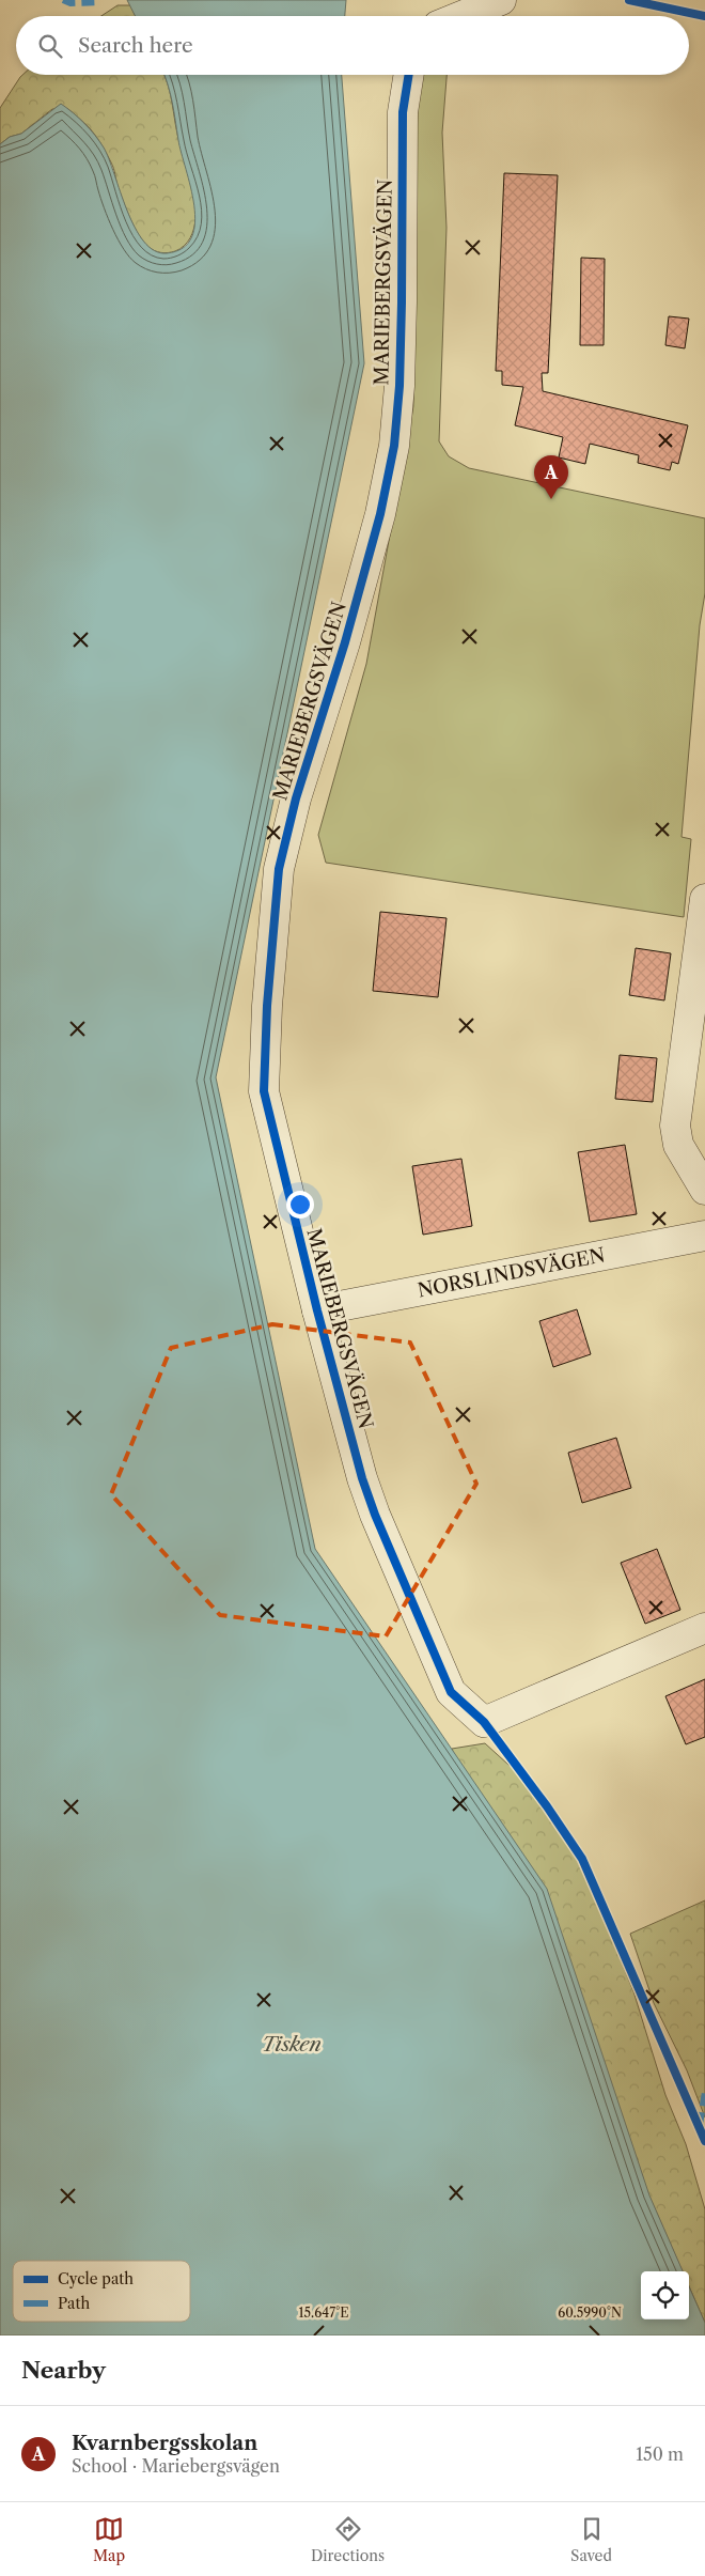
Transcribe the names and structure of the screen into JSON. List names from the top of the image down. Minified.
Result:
{"streets":{"street":["MARIEBERGSVÄGEN","NORSLINDSVÄGEN"]},"crossings":[["MARIEBERGSVÄGEN","NORSLINDSVÄGEN"]],"water":["Tisken"],"legend":["Cycle path","Path"],"page":{"search":"Search here","pins":"A","heading":"Nearby","list":[{"mark":"A","name":"Kvarnbergsskolan","note":"School · Mariebergsvägen","value":"150 m"}],"nav":["Map","Directions","Saved"]},"coordinates":["15.647°E","60.5990°N"]}
